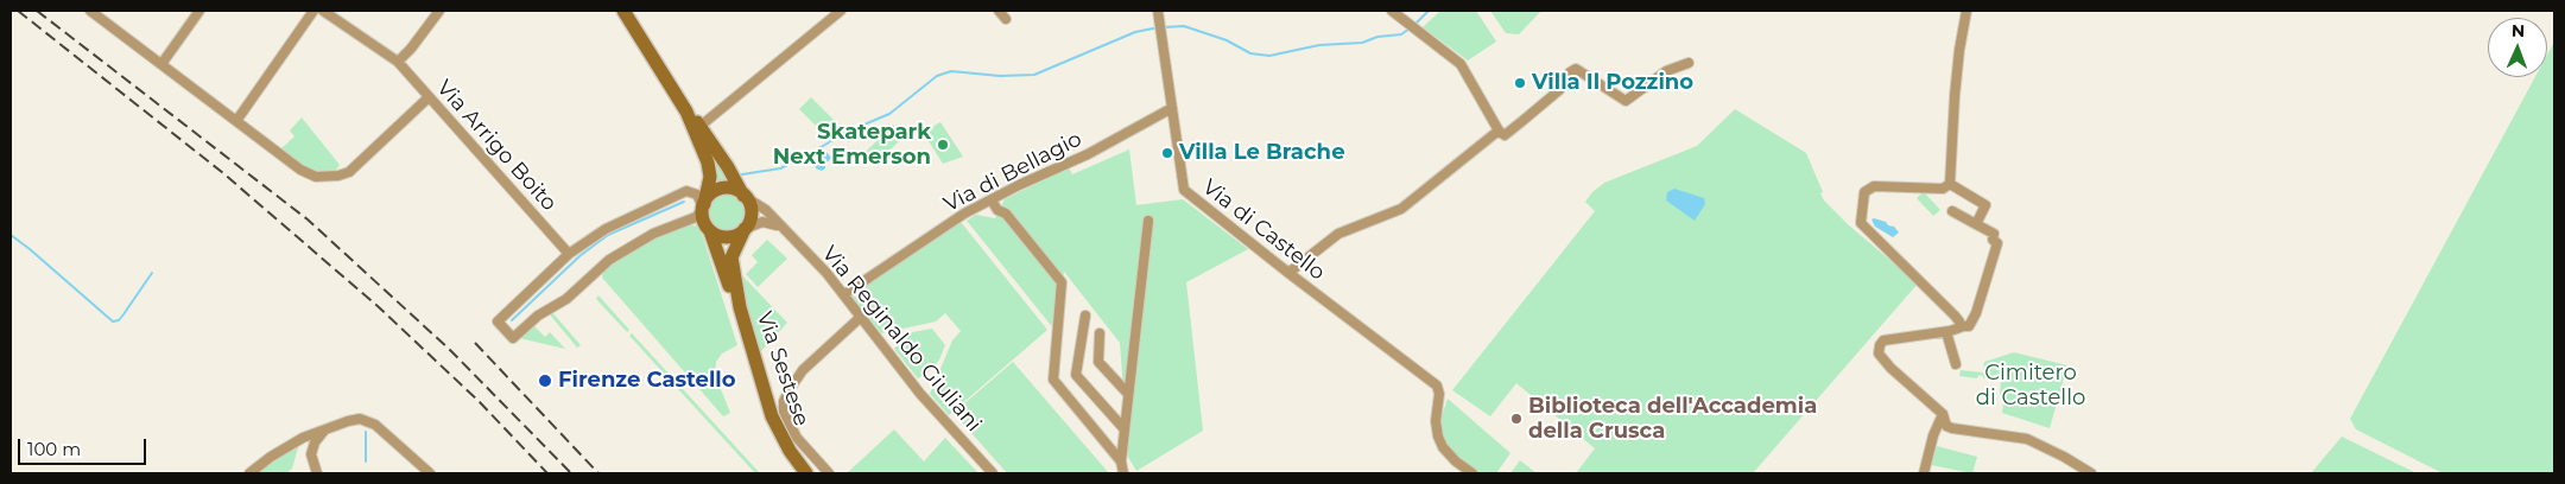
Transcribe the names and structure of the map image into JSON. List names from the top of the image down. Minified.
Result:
{"streets":{"main road":["Via Sestese"],"street":["Via Arrigo Boito","Via di Bellagio","Via di Castello","Via Reginaldo Giuliani"]},"crossings":[["Via di Bellagio","Via di Castello"],["Via di Bellagio","Via Reginaldo Giuliani"],["Via Reginaldo Giuliani","Via Sestese"]],"parks":["Cimitero di Castello"],"places":["Villa Il Pozzino","Skatepark Next Emerson","Villa Le Brache","Firenze Castello","Biblioteca dell'Accademia della Crusca"],"scale_bar":"100 m","north":"top"}
